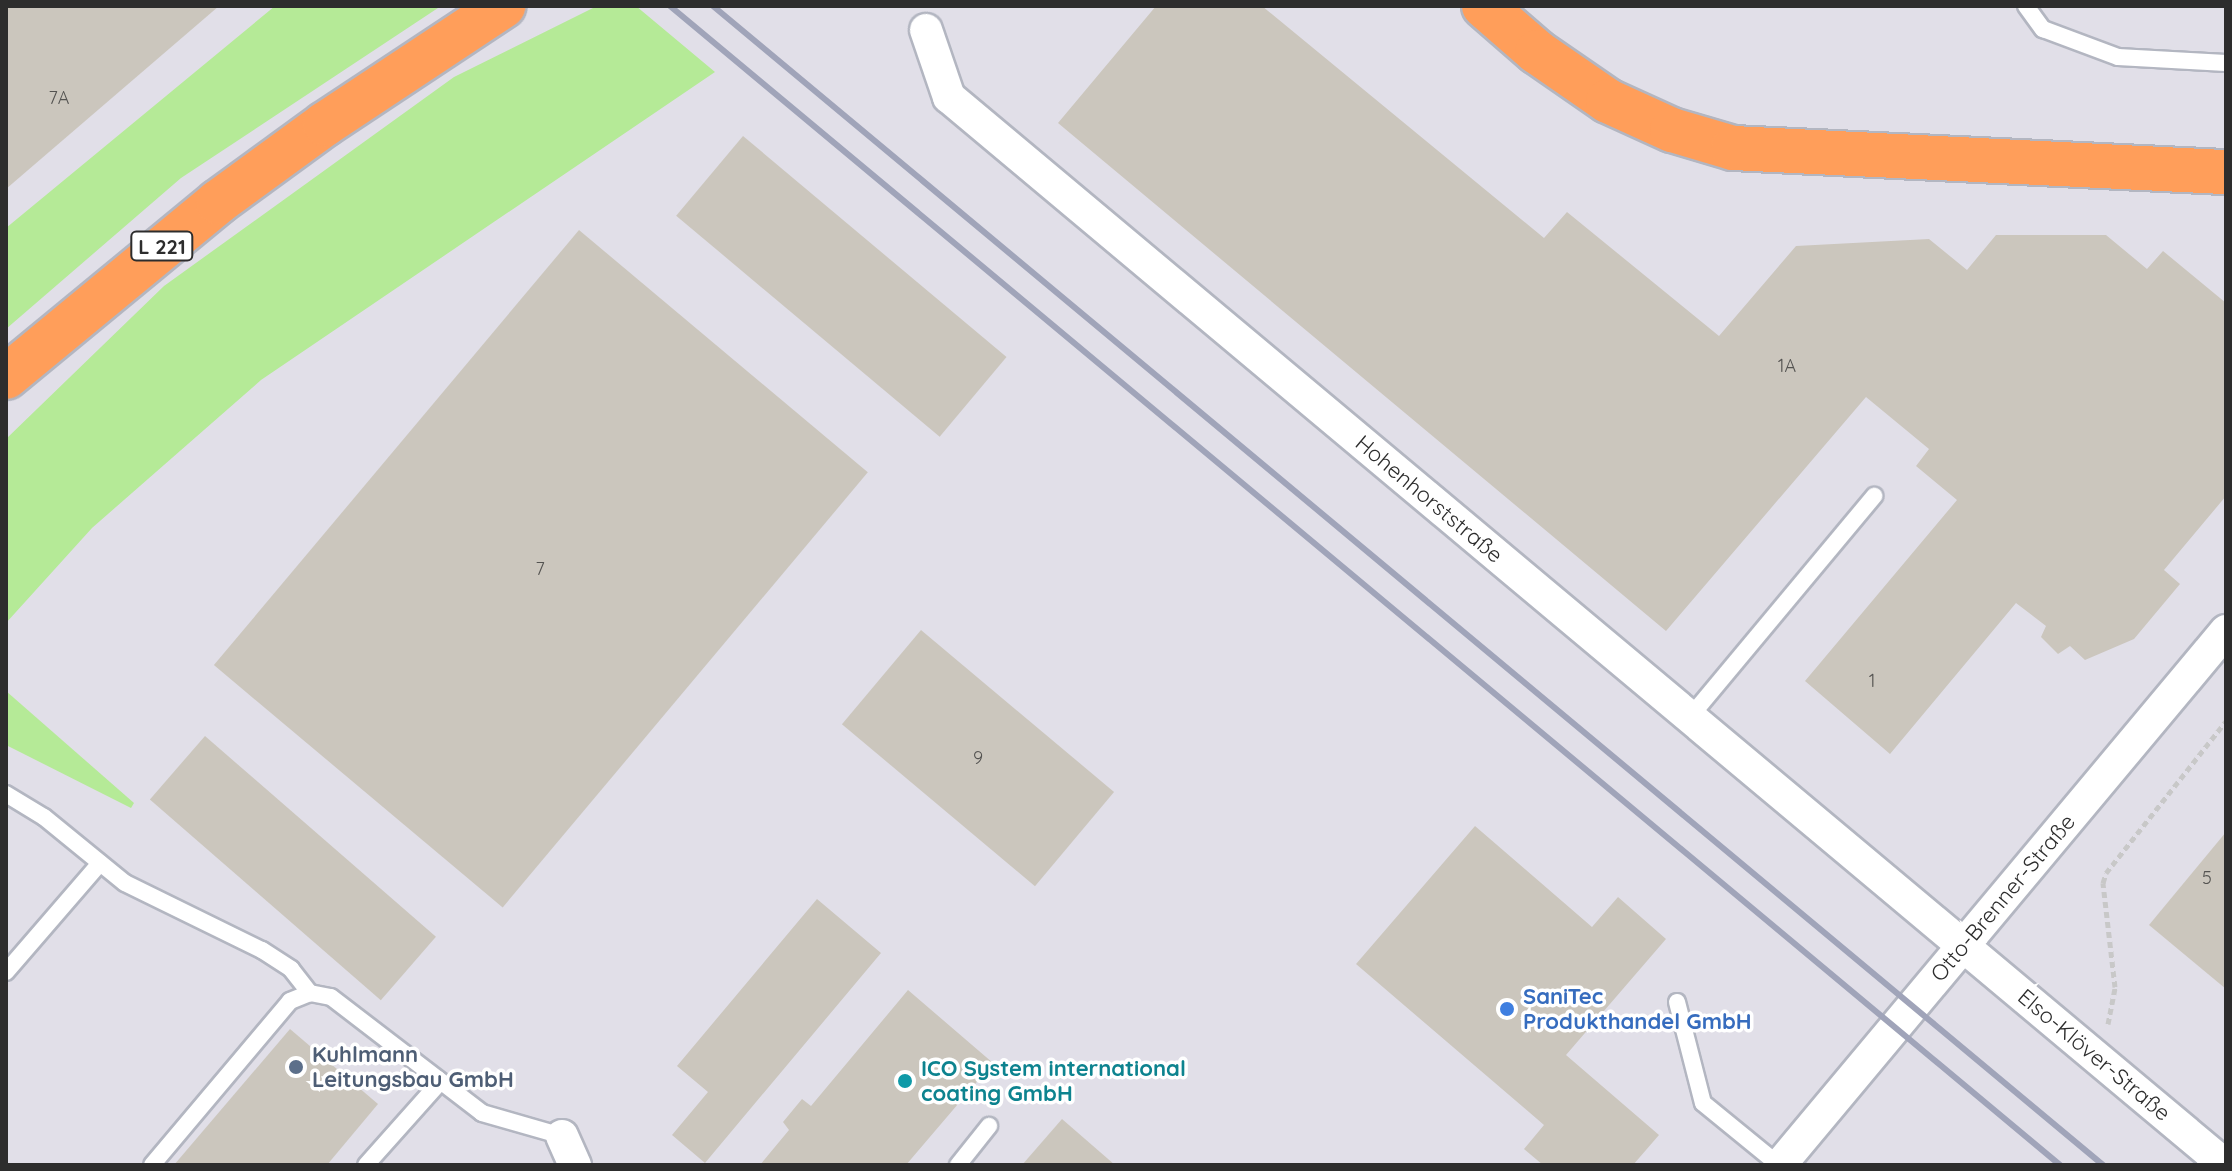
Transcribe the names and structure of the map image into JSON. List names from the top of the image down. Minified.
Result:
{"streets":{"highway":["L 221"],"street":["Hohenhorststraße","Otto-Brenner-Straße","Elso-Klöver-Straße"]},"crossings":[["Hohenhorststraße","Otto-Brenner-Straße"],["Hohenhorststraße","Elso-Klöver-Straße"],["Otto-Brenner-Straße","Elso-Klöver-Straße"]],"places":["SaniTec Produkthandel GmbH","Kuhlmann Leitungsbau GmbH","ICO System international coating GmbH"],"house_numbers":["7A","1A","7","1","9","5"]}
